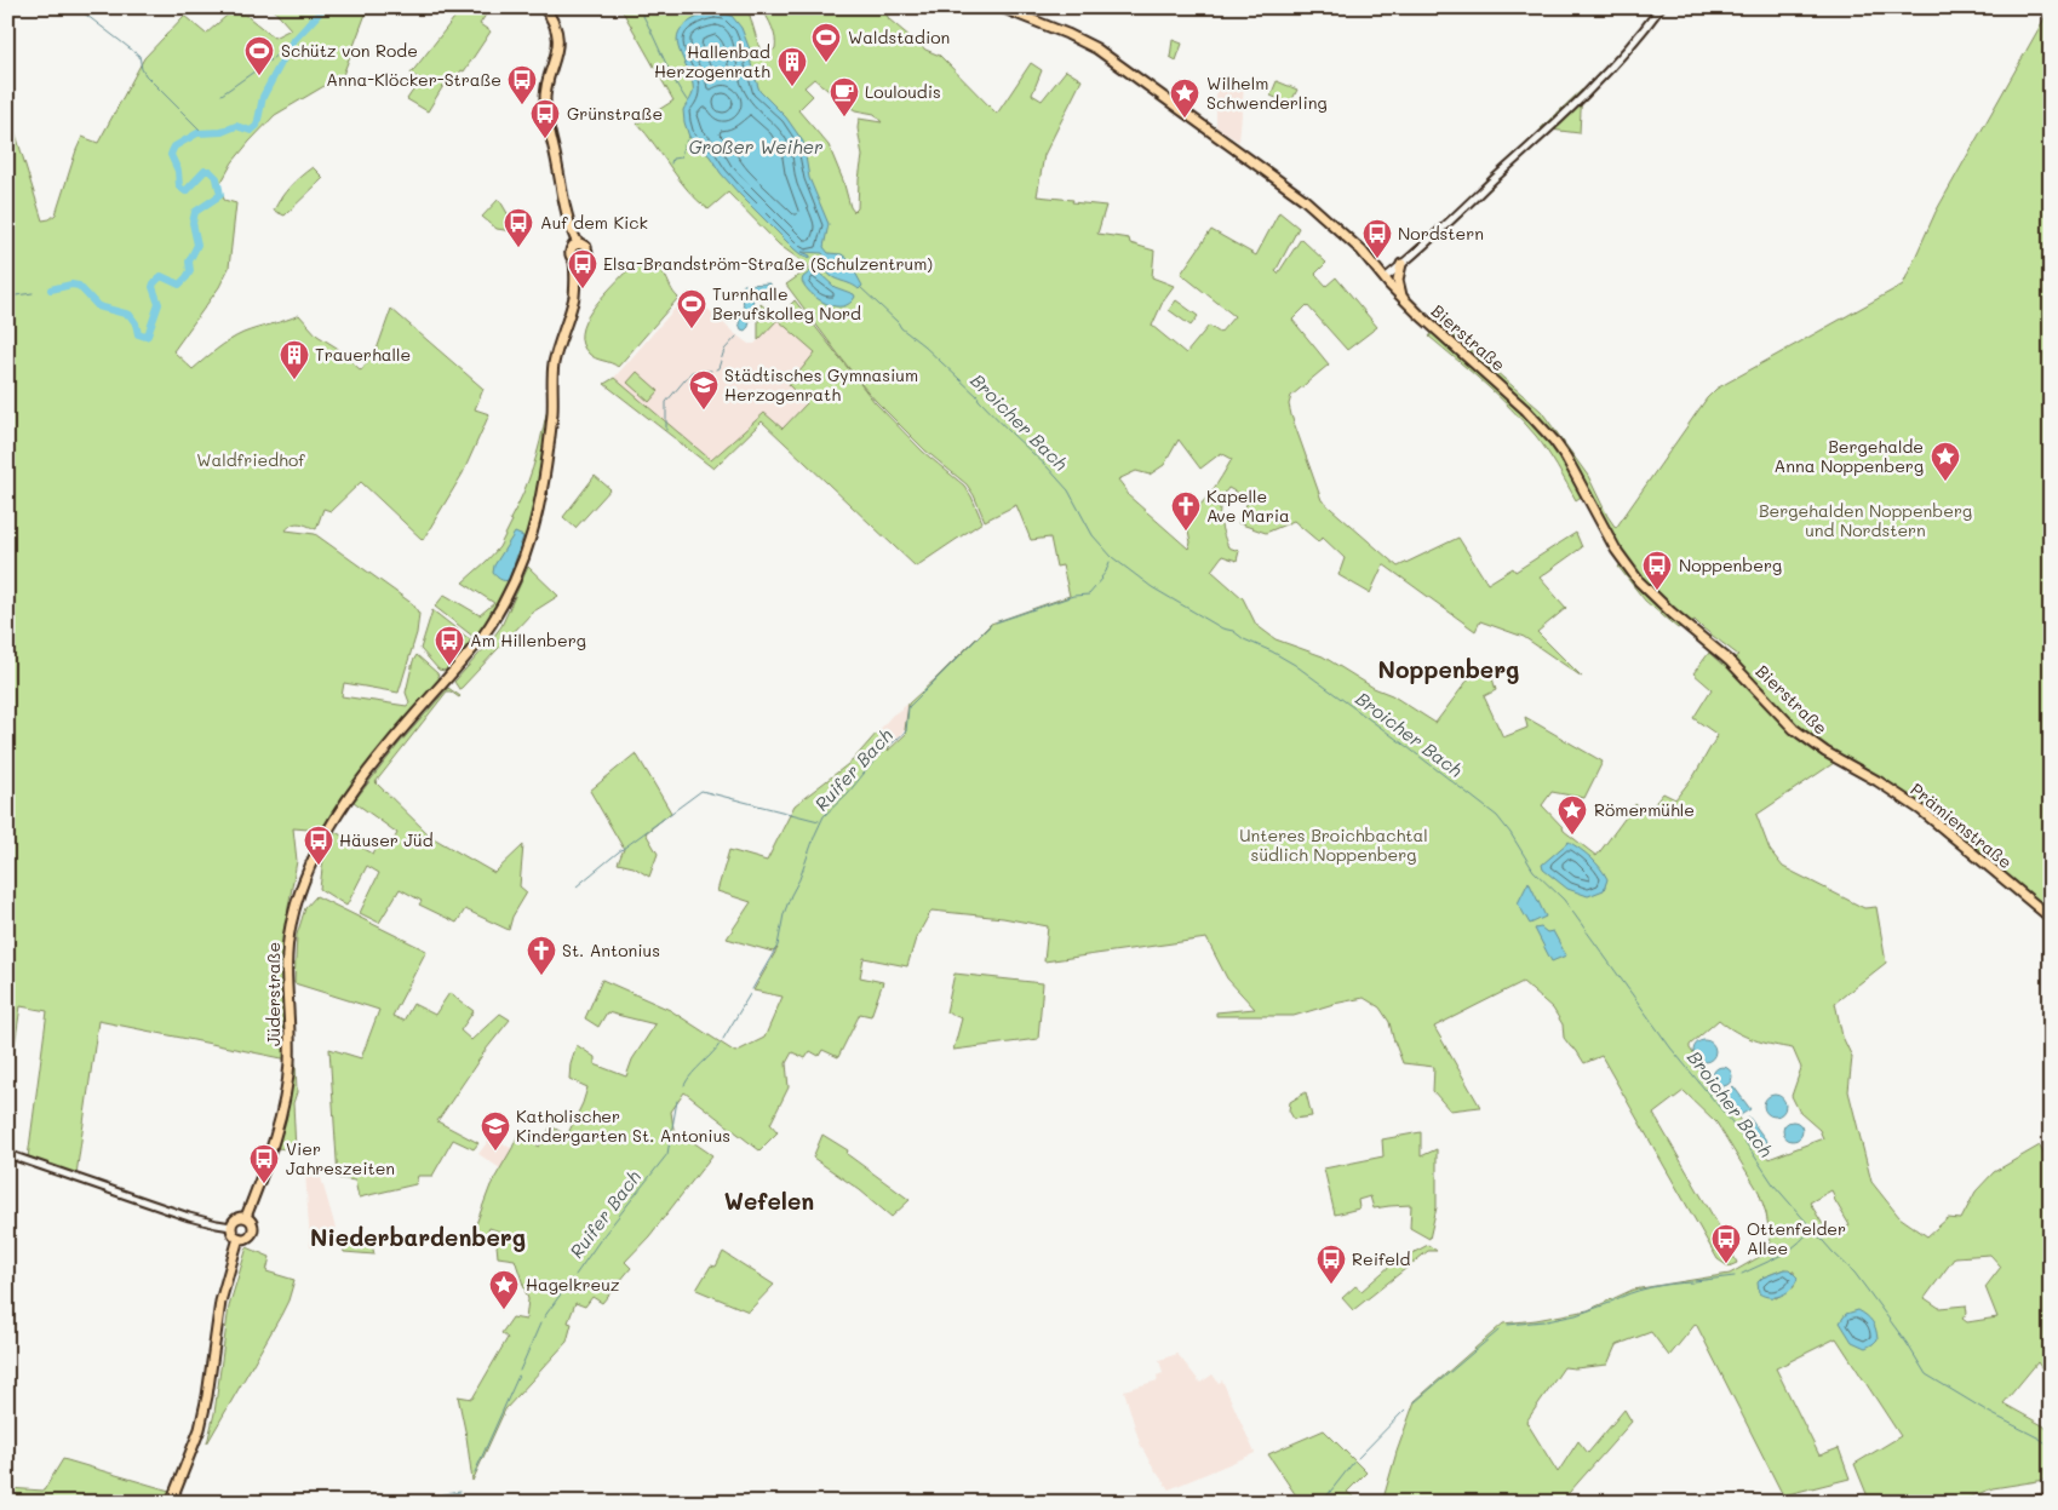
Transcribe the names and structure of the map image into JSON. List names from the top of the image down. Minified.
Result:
{"streets":{"main road":["Bierstraße","Prämienstraße","Jüderstraße"]},"crossings":[["Bierstraße","Prämienstraße"]],"districts":["Noppenberg","Wefelen","Niederbardenberg"],"water":["Großer Weiher","Broicher Bach","Ruifer Bach"],"parks":["Waldfriedhof","Bergehalden Noppenberg und Nordstern","Unteres Broichbachtal südlich Noppenberg"],"places":{"sports":["Waldstadion","Schütz von Rode","Turnhalle Berufskolleg Nord"],"building":["Hallenbad Herzogenrath","Trauerhalle"],"bus stop":["Anna-Klöcker-Straße","Grünstraße","Auf dem Kick","Nordstern","Elsa-Brandström-Straße (Schulzentrum)","Noppenberg","Am Hillenberg","Häuser Jüd","Vier Jahreszeiten","Ottenfelder Allee","Reifeld"],"cafe":["Louloudis"],"place":["Wilhelm Schwenderling","Bergehalde Anna Noppenberg","Römermühle","Hagelkreuz"],"school or university":["Städtisches Gymnasium Herzogenrath","Katholischer Kindergarten St. Antonius"],"church":["Kapelle Ave Maria","St. Antonius"]}}
